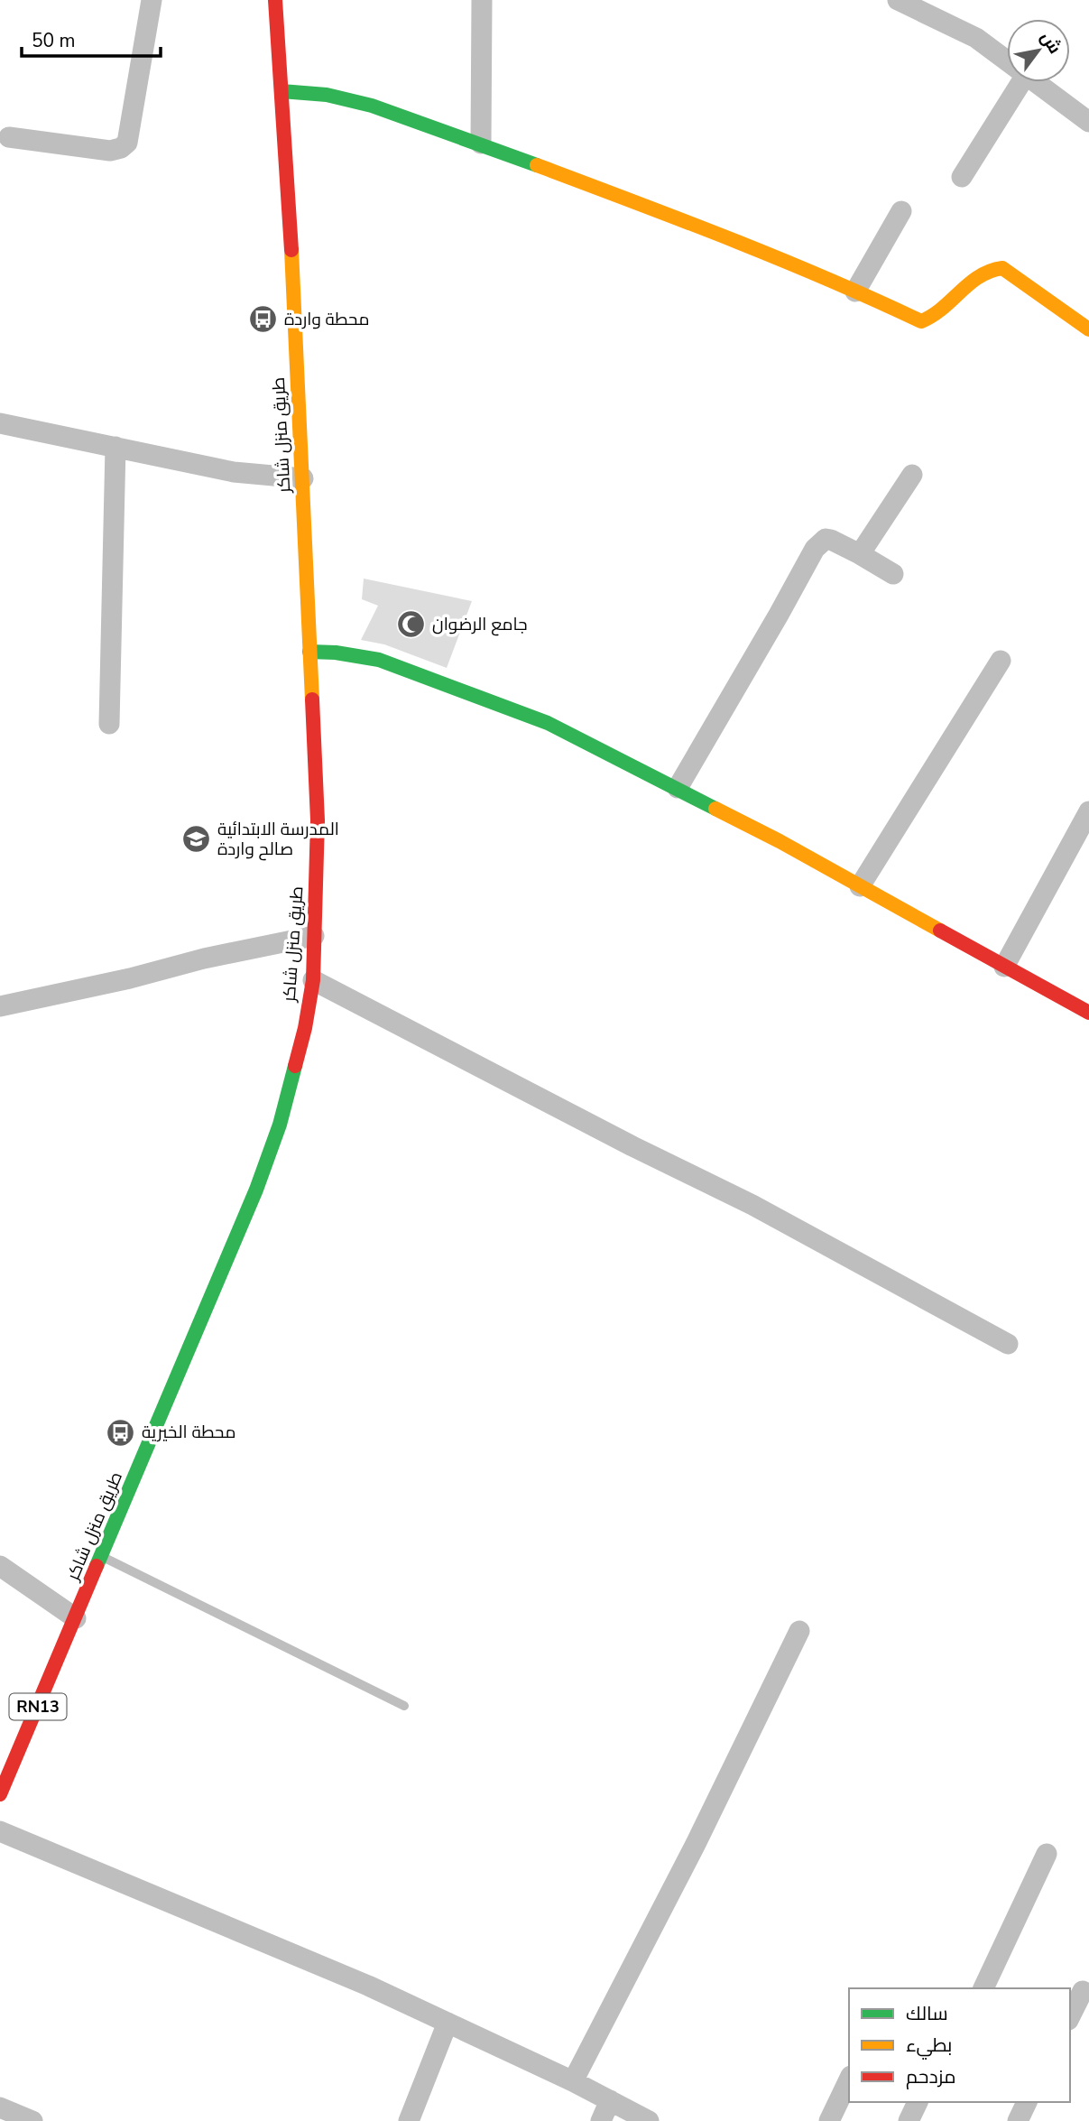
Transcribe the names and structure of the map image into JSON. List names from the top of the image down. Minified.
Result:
{"streets":{"main road":["طريق منزل شاكر","RN13"]},"places":{"bus stop":["محطة واردة","محطة الخيرية"],"mosque":["جامع الرضوان"],"school or university":["المدرسة الابتدائية صالح واردة"]},"legend":["سالك","بطيء","مزدحم"],"scale_bar":"50 m","north":"top right"}
